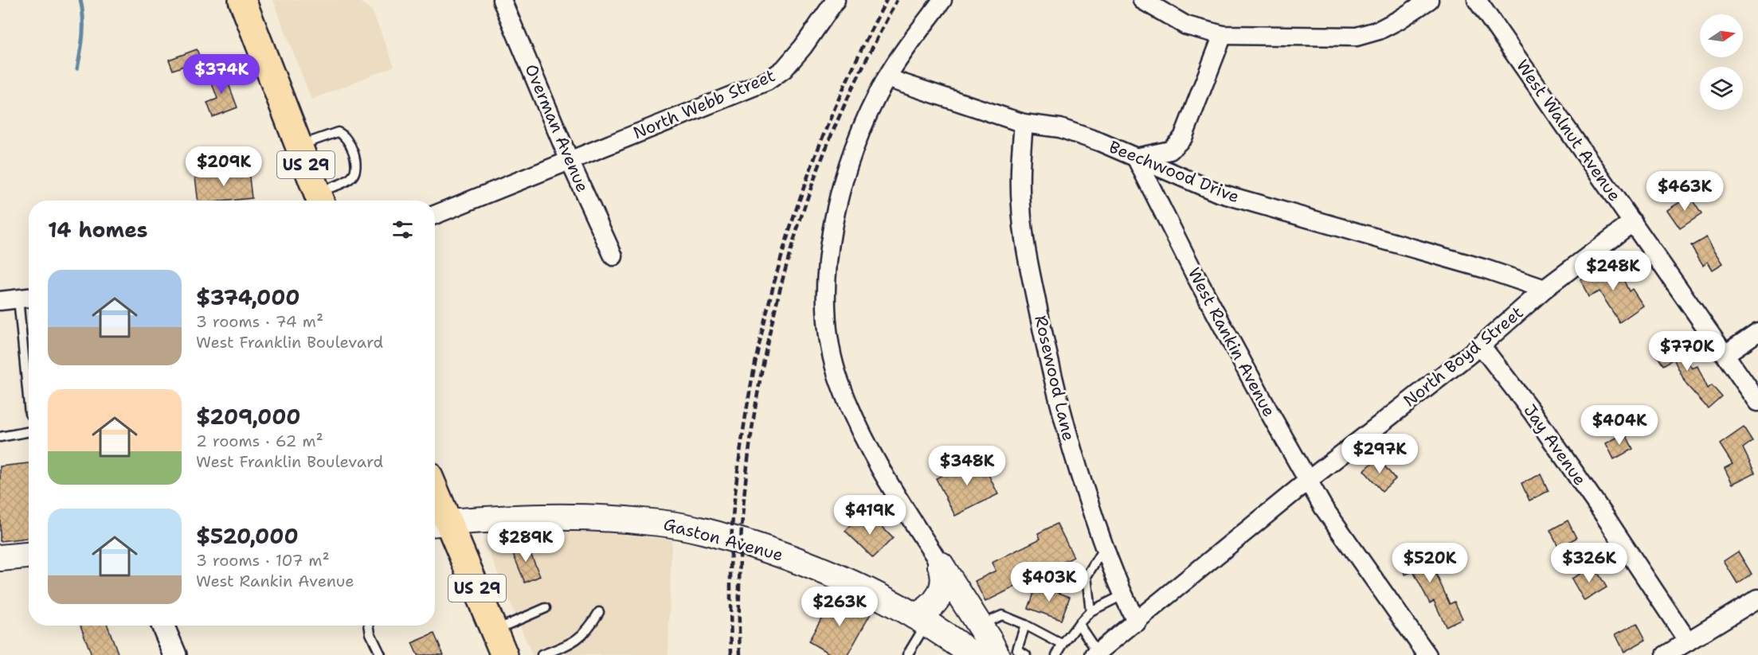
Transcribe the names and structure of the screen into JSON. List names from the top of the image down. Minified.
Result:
{"streets":{"main road":["US 29","Gaston Avenue"],"street":["North Webb Street","Overman Avenue","West Walnut Avenue","Beechwood Drive","West Rankin Avenue","North Boyd Street","Rosewood Lane","Jay Avenue"]},"crossings":[["North Webb Street","Overman Avenue"],["West Walnut Avenue","North Boyd Street"],["US 29","Gaston Avenue"],["Beechwood Drive","West Rankin Avenue"],["Beechwood Drive","North Boyd Street"],["Beechwood Drive","Rosewood Lane"],["West Rankin Avenue","North Boyd Street"],["North Boyd Street","Rosewood Lane"],["North Boyd Street","Jay Avenue"]],"north":"right","page":{"price":["$374K","$209K","$463K","$248K","$770K","$404K","$297K","$348K","$419K","$289K","$520K","$326K","$403K","$263K"],"heading":"14 homes","list":[{"name":"$374,000","note":"3 rooms · 74 m² · West Franklin Boulevard"},{"name":"$209,000","note":"2 rooms · 62 m² · West Franklin Boulevard"},{"name":"$520,000","note":"3 rooms · 107 m² · West Rankin Avenue"}]}}
